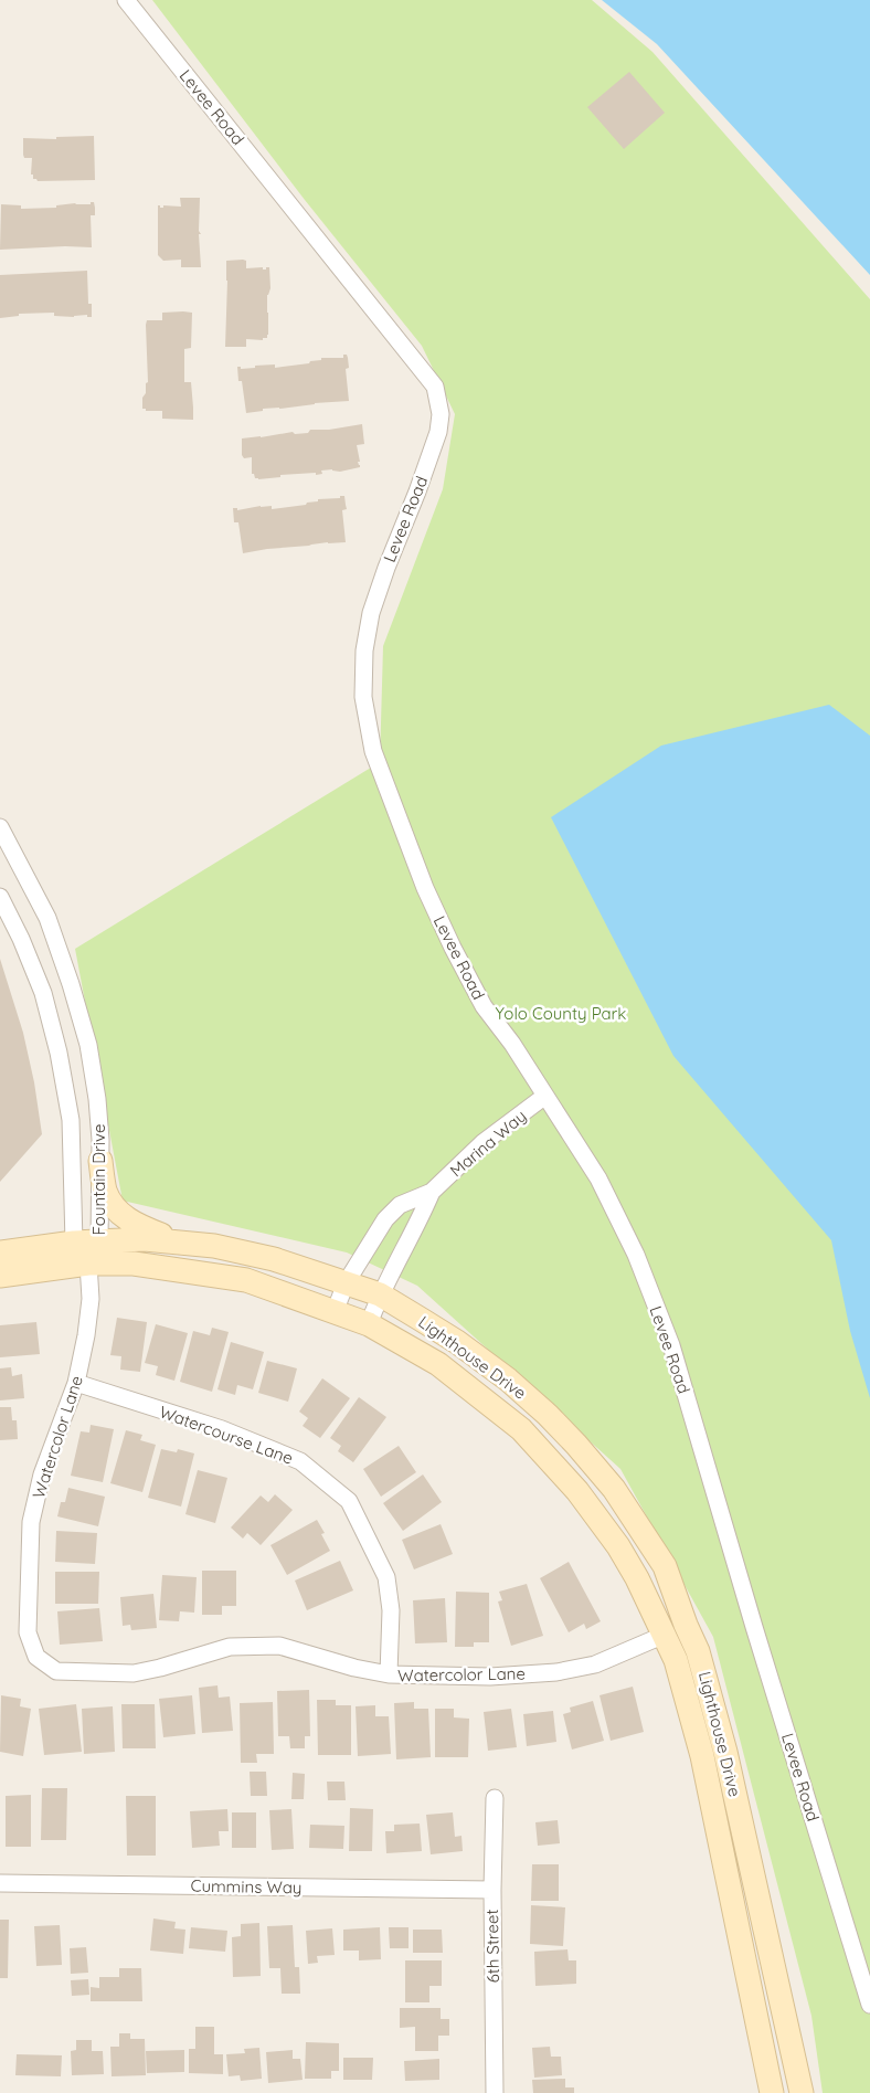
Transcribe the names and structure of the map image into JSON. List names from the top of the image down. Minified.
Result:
{"streets":{"street":["Levee Road","Marina Way","Fountain Drive","Lighthouse Drive","Watercourse Lane","Watercolor Lane","Cummins Way","6th Street"]},"crossings":[["Levee Road","Marina Way"],["Marina Way","Lighthouse Drive"],["Fountain Drive","Lighthouse Drive"],["Fountain Drive","Watercolor Lane"],["Lighthouse Drive","Watercolor Lane"],["Watercourse Lane","Watercolor Lane"],["Cummins Way","6th Street"]],"parks":["Yolo County Park"]}
